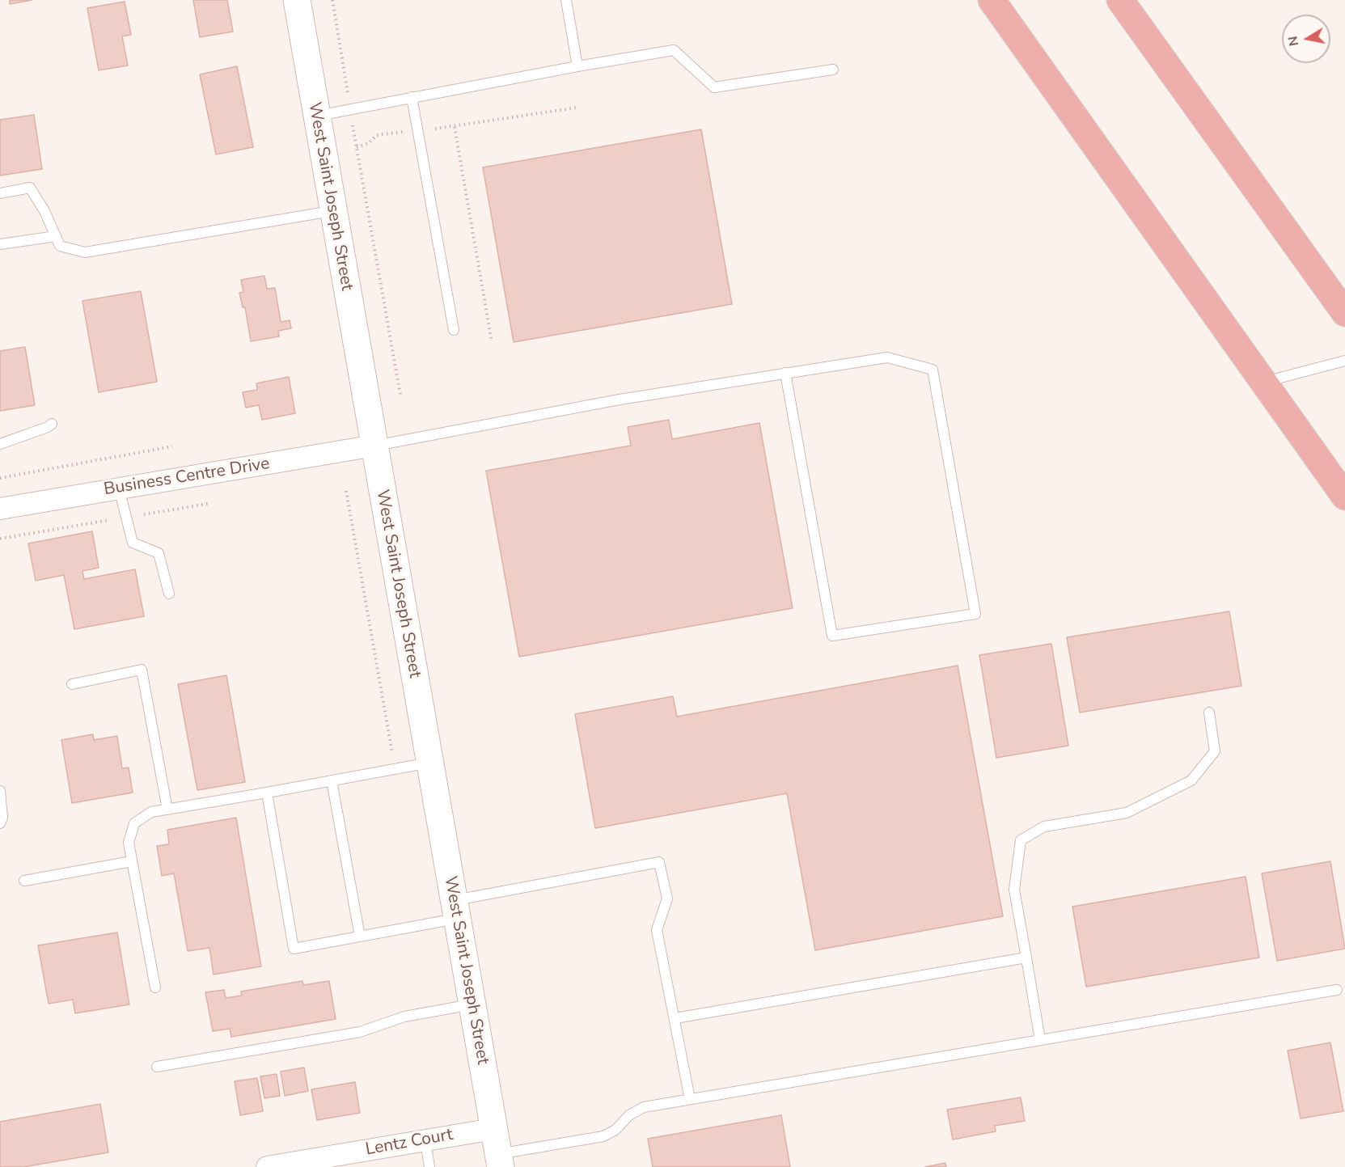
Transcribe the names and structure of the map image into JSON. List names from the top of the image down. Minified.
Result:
{"streets":{"street":["West Saint Joseph Street","Business Centre Drive","Lentz Court"]},"crossings":[["West Saint Joseph Street","Business Centre Drive"],["West Saint Joseph Street","Lentz Court"]],"north":"left"}
